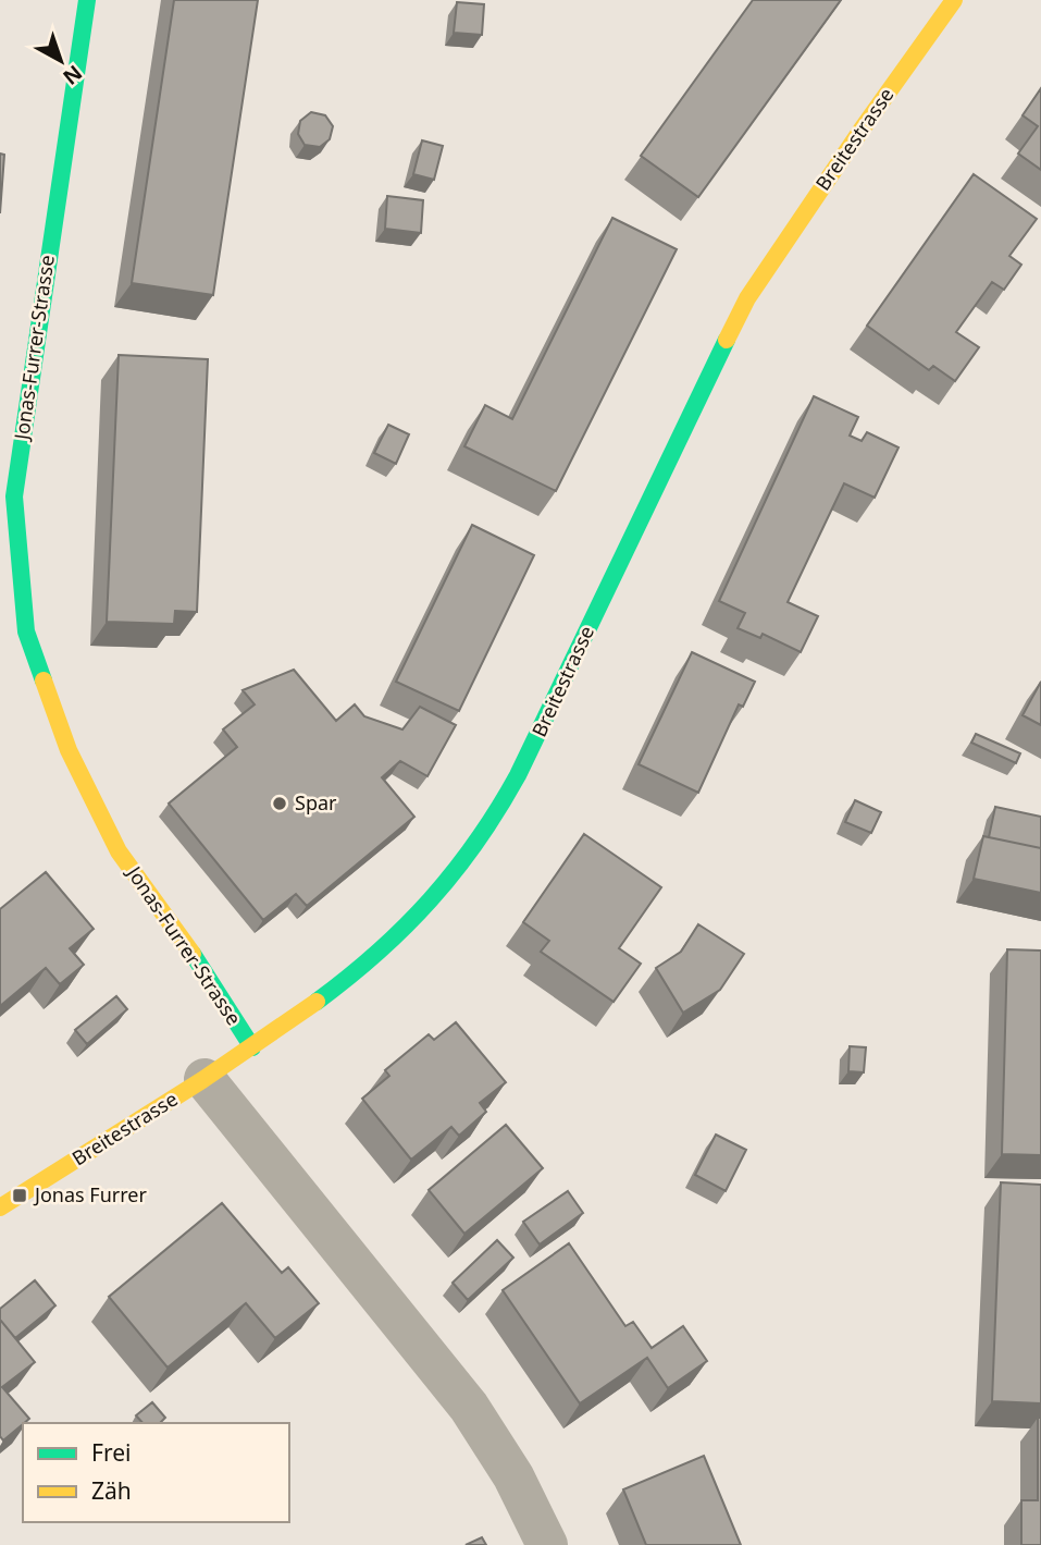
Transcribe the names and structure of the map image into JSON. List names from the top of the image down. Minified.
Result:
{"streets":{"main road":["Breitestrasse","Jonas-Furrer-Strasse"]},"crossings":[["Breitestrasse","Jonas-Furrer-Strasse"]],"places":{"other":["Spar"],"transit":["Jonas Furrer"]},"legend":["Frei","Zäh"],"north":"bottom right"}
